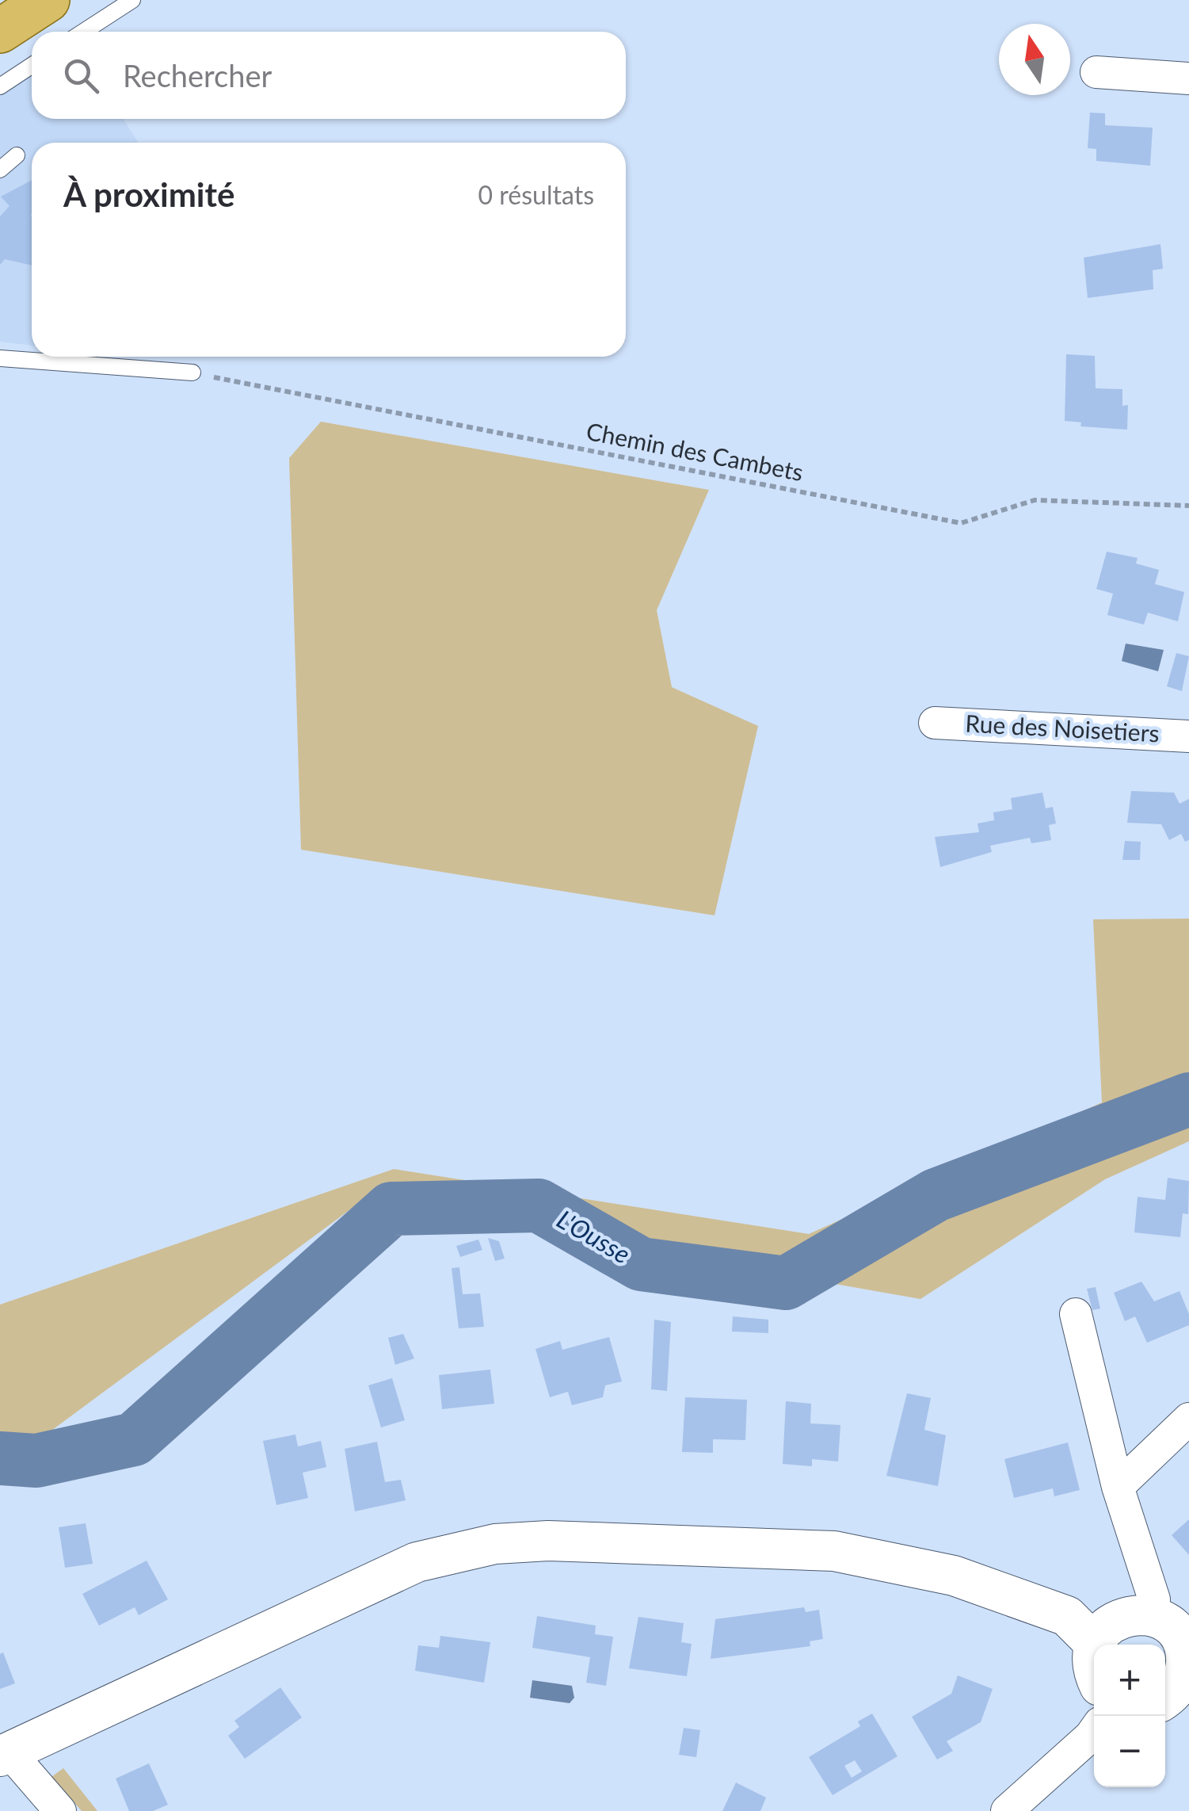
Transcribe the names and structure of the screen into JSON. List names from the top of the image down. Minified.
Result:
{"streets":{"street":["Rue des Noisetiers"],"path":["Chemin des Cambets"]},"water":["L'Ousse"],"north":"top","page":{"search":"Rechercher","heading":["À proximité","0 résultats"],"map_buttons":["+","−"]}}
